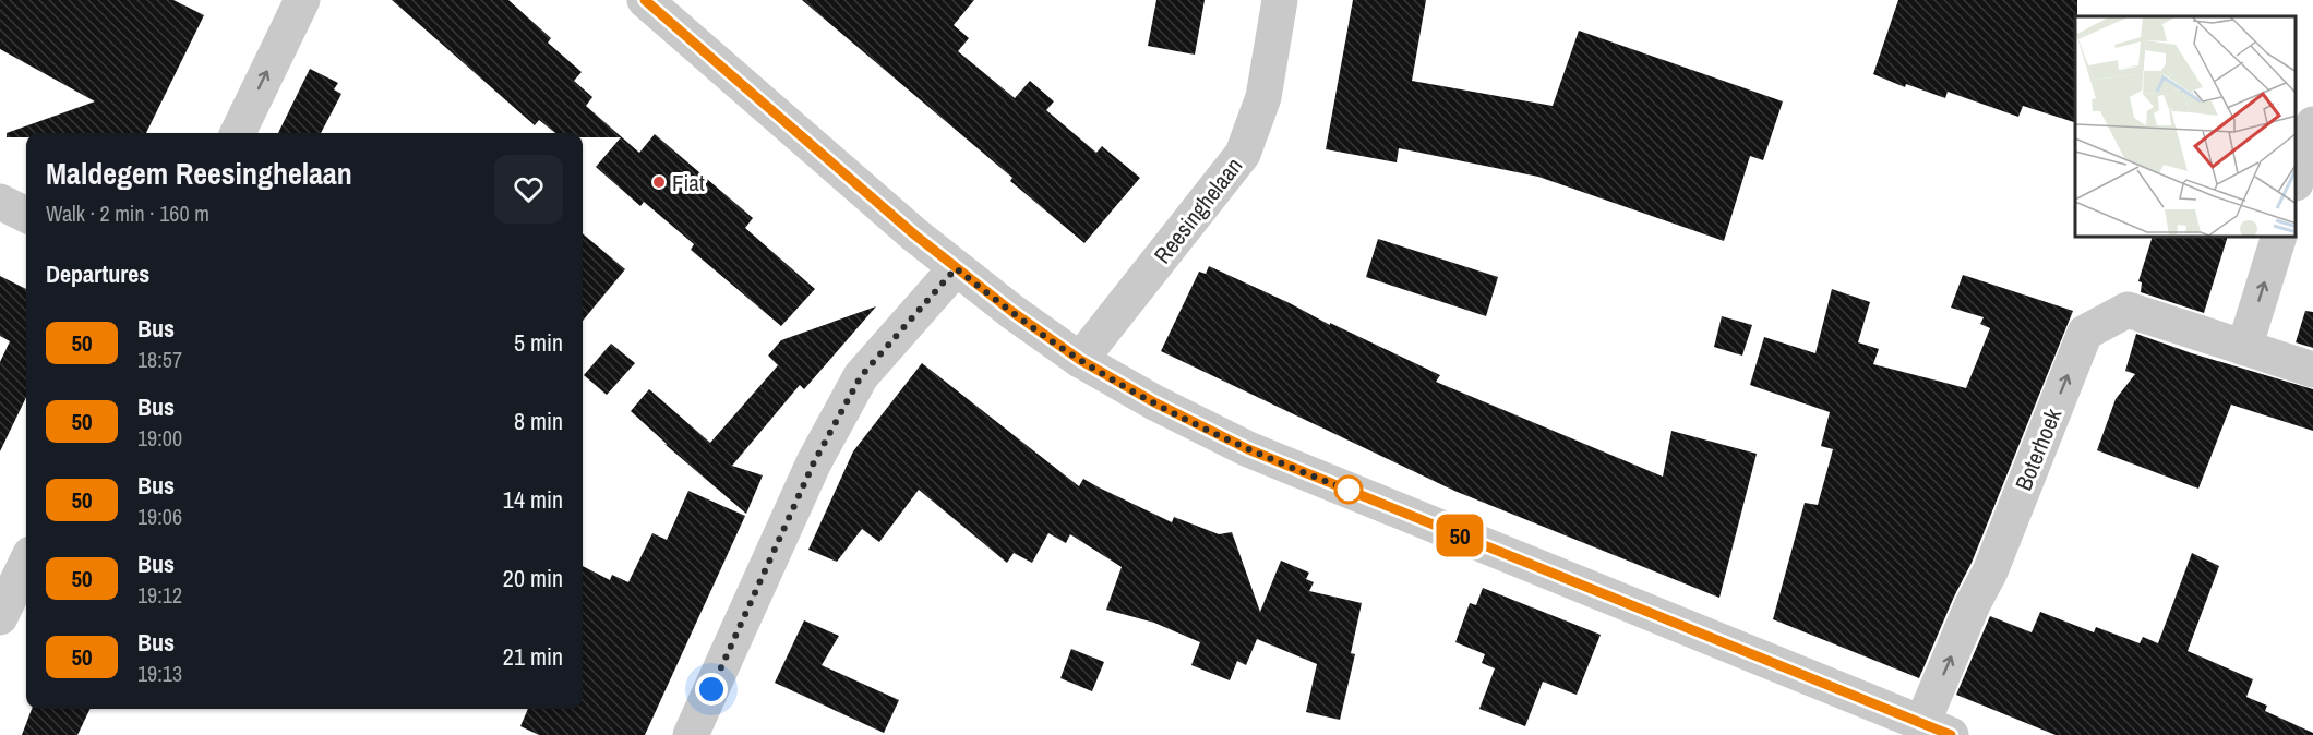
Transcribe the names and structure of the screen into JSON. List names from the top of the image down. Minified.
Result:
{"streets":{"street":["Reesinghelaan","Boterhoek"]},"one_way":["Boterhoek"],"places":["Fiat"],"lines":["bus line 50"],"page":{"on_map":"50","heading":[["Maldegem Reesinghelaan","Walk · 2 min · 160 m"],"Departures"],"list":[{"mark":"50","name":"Bus","note":"18:57","value":"5 min"},{"mark":"50","name":"Bus","note":"19:00","value":"8 min"},{"mark":"50","name":"Bus","note":"19:06","value":"14 min"},{"mark":"50","name":"Bus","note":"19:12","value":"20 min"},{"mark":"50","name":"Bus","note":"19:13","value":"21 min"}]}}
